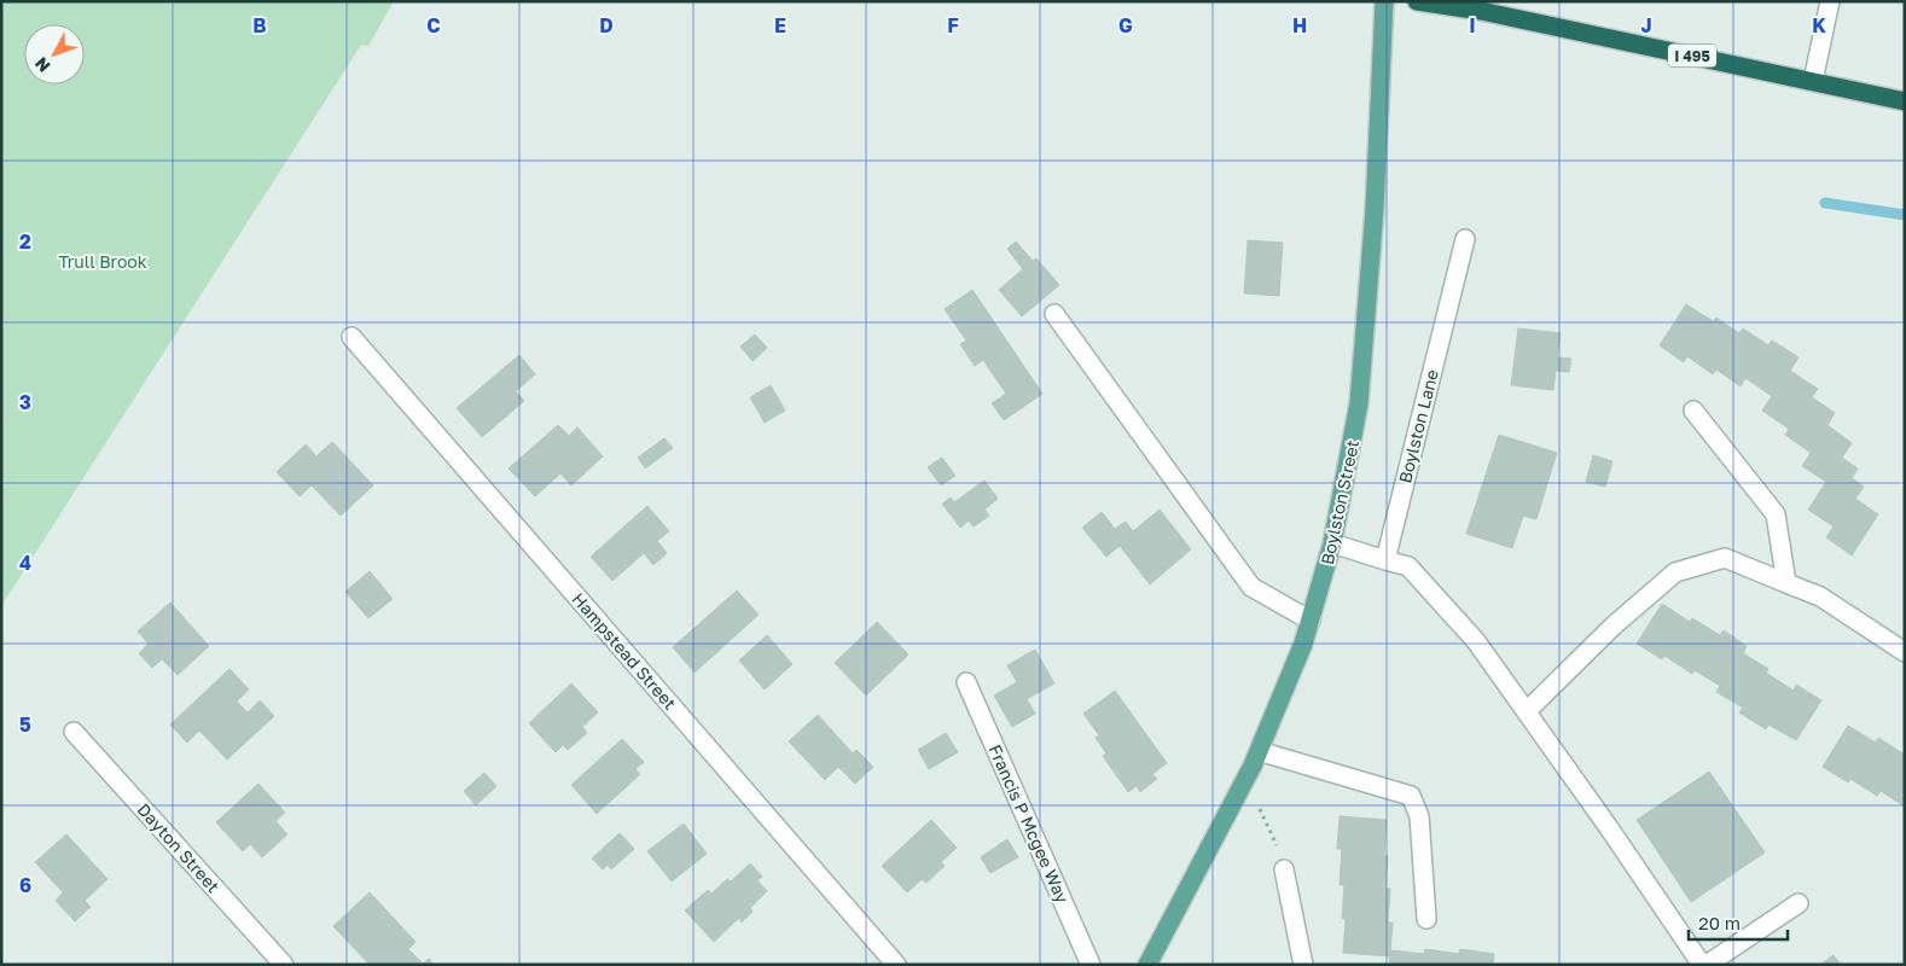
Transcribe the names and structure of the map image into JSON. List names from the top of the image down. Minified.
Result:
{"streets":{"highway":["I 495"],"main road":["Boylston Street"],"street":["Boylston Lane","Hampstead Street","Francis P Mcgee Way","Dayton Street"]},"parks":["Trull Brook"],"scale_bar":"20 m","north":"bottom left","grid":{"columns":["B","C","D","E","F","G","H","I","J","K"],"rows":["2","3","4","5","6"]}}
